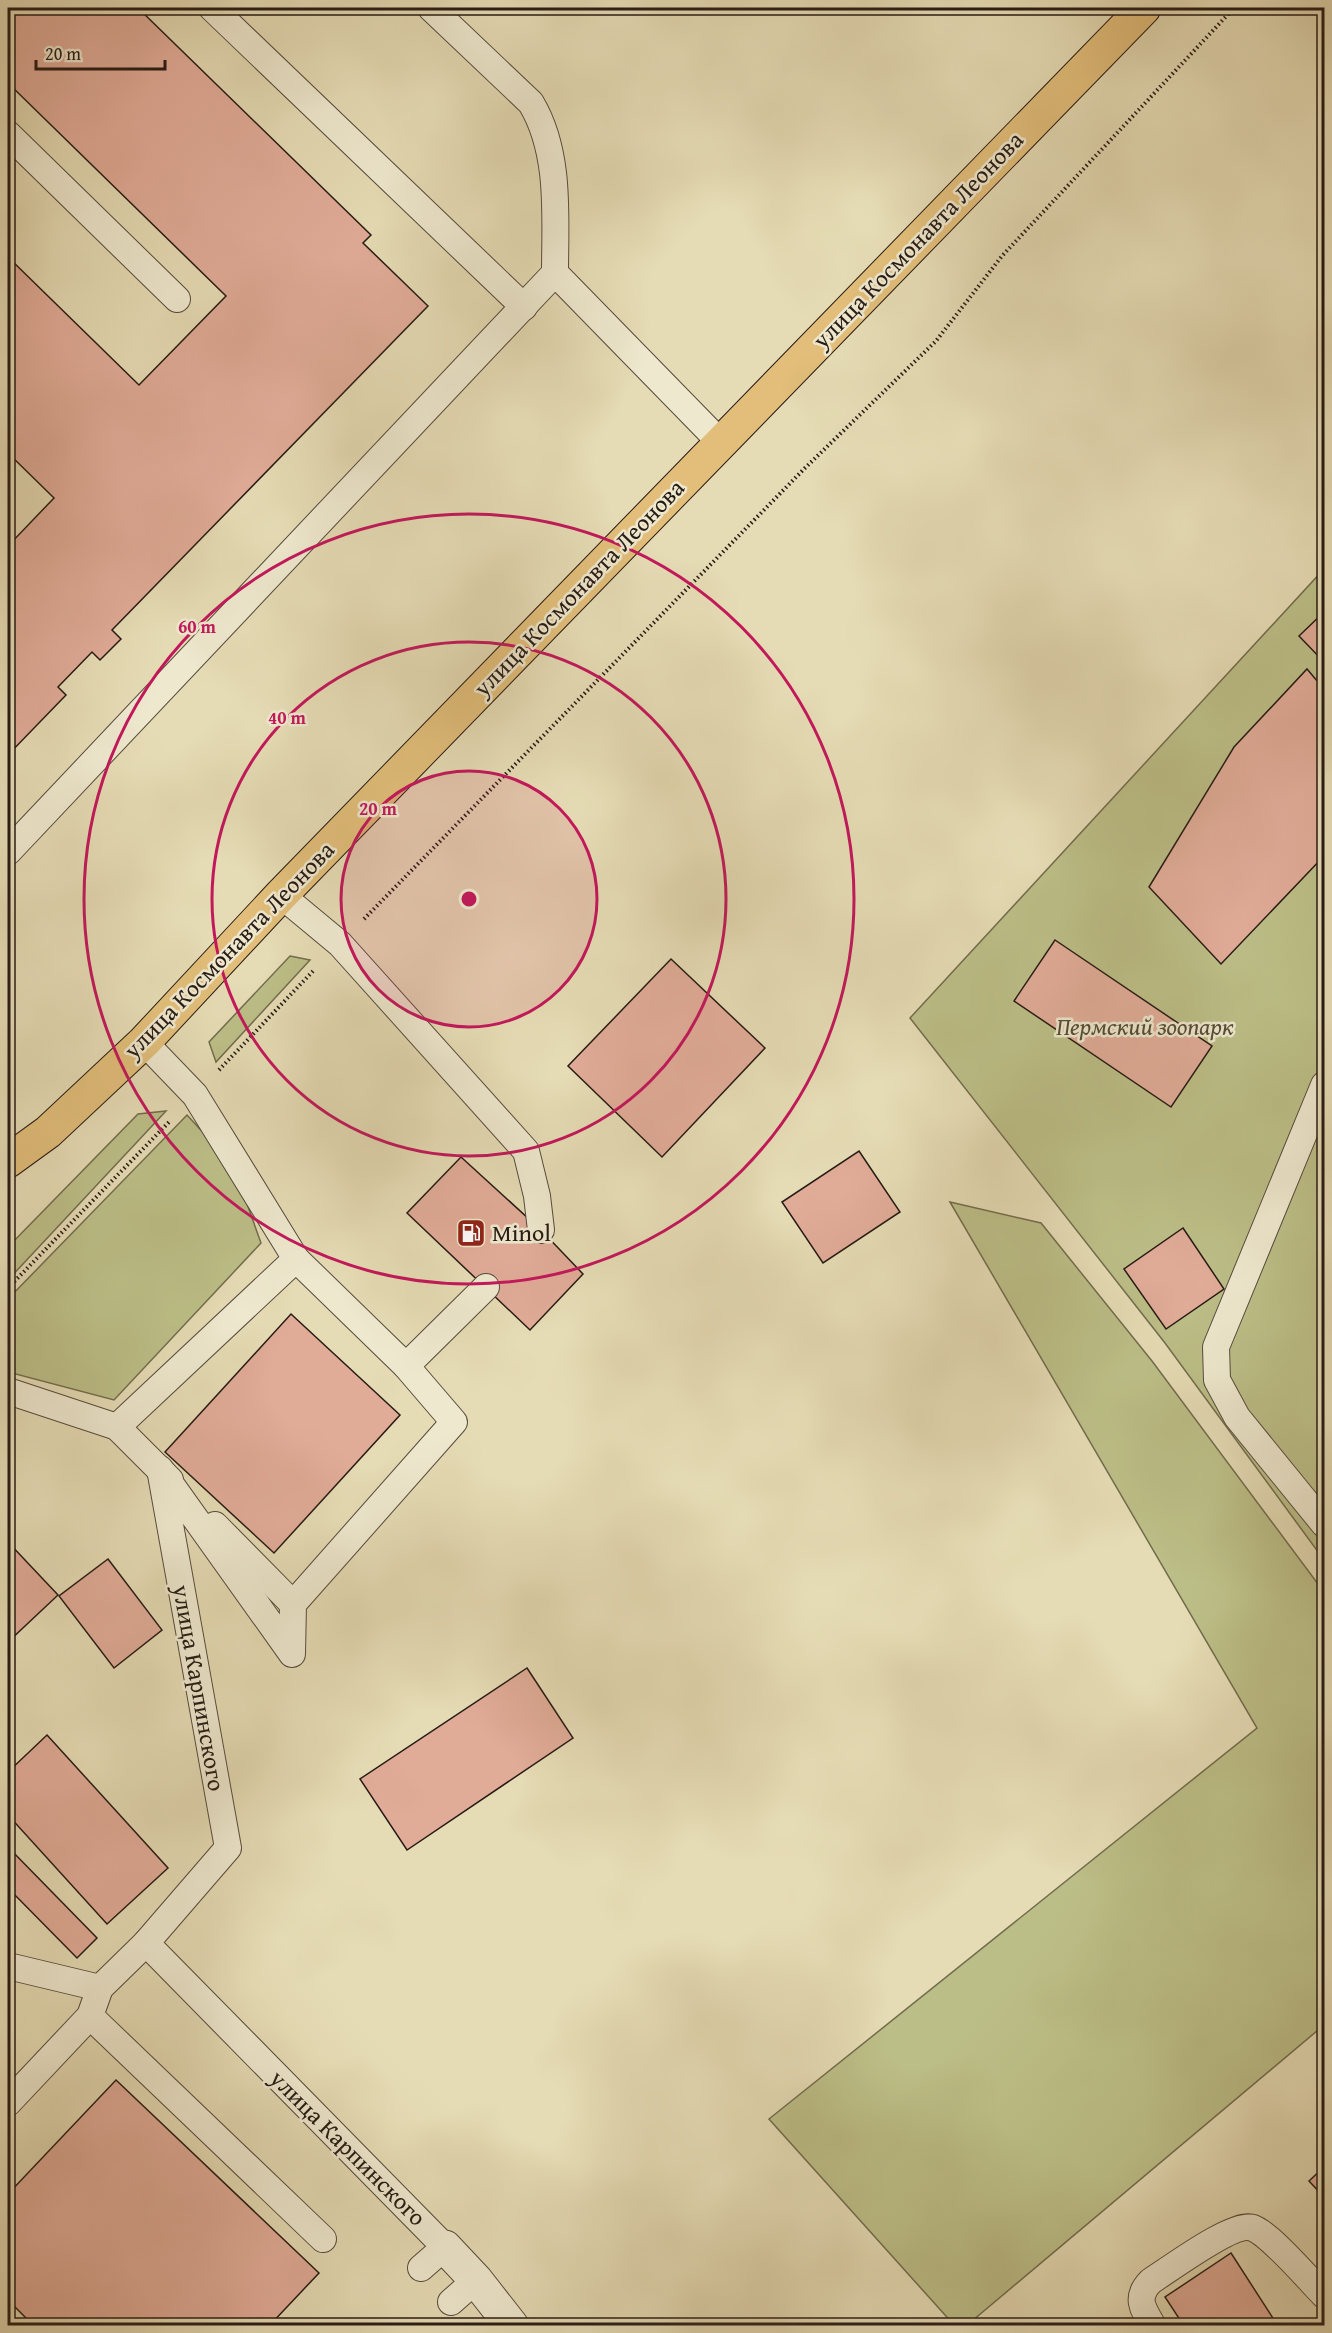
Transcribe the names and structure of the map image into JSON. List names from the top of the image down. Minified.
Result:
{"streets":{"main road":["улица Космонавта Леонова"],"street":["улица Карпинского"]},"parks":["Пермский зоопарк"],"places":{"fuel station":["Minol"]},"scale_bar":"20 m","rings":["60 m","40 m","20 m"]}
